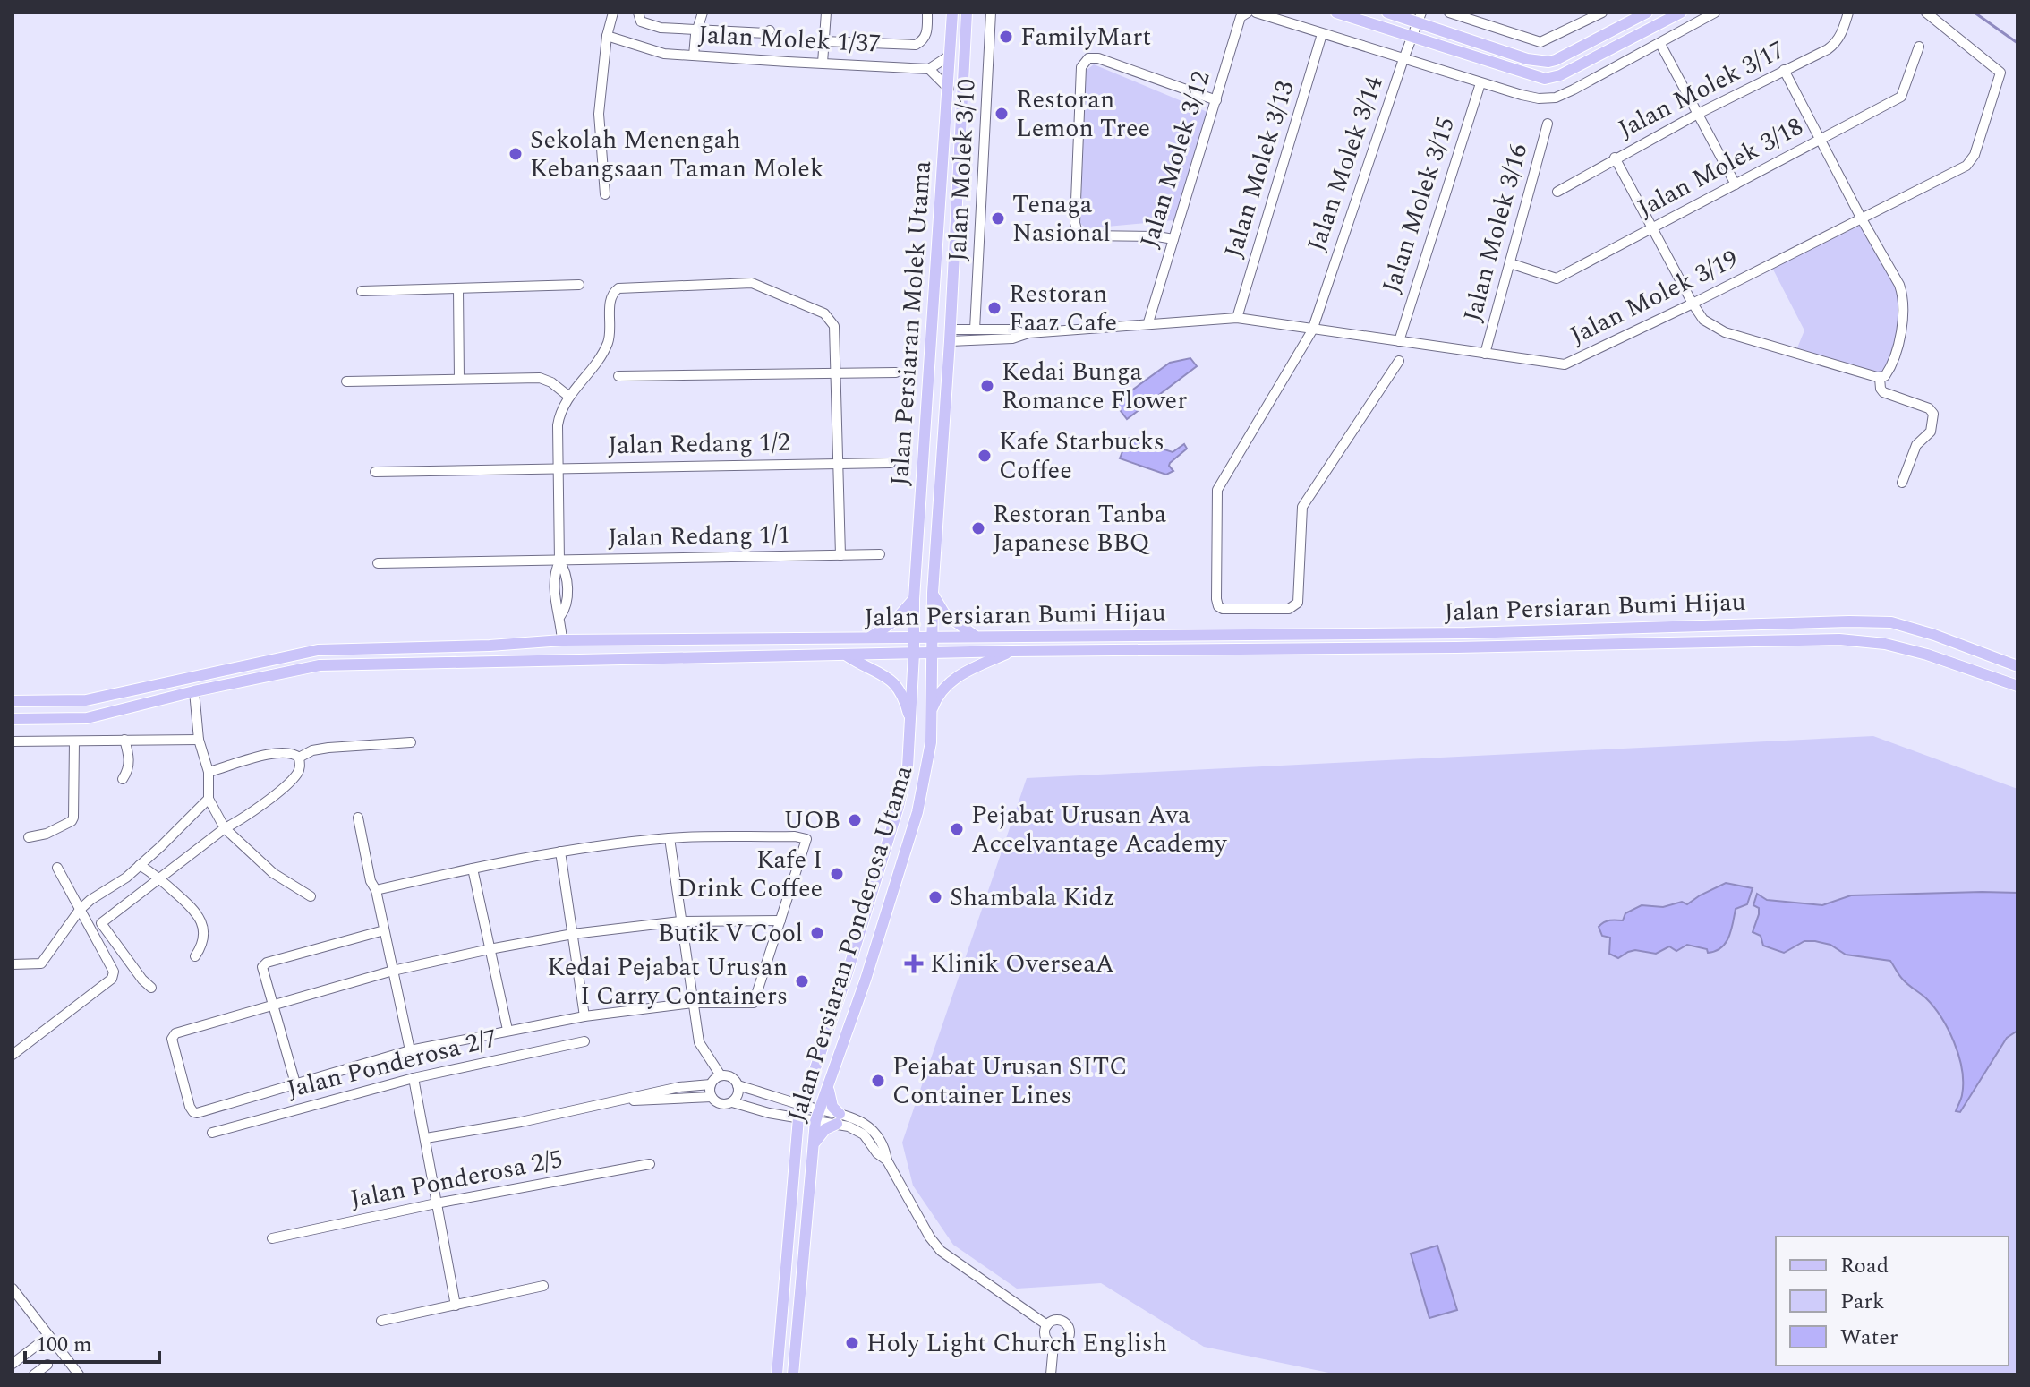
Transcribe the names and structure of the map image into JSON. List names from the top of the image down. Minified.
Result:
{"streets":{"main road":["Jalan Persiaran Molek Utama","Jalan Persiaran Bumi Hijau","Jalan Persiaran Ponderosa Utama"],"street":["Jalan Molek 1/37","Jalan Molek 3/17","Jalan Molek 3/12","Jalan Molek 3/14","Jalan Molek 3/18","Jalan Molek 3/13","Jalan Molek 3/10","Jalan Molek 3/15","Jalan Molek 3/16","Jalan Molek 3/19","Jalan Redang 1/2","Jalan Redang 1/1","Jalan Ponderosa 2/7","Jalan Ponderosa 2/5"]},"crossings":[["Jalan Molek 3/12","Jalan Molek 3/19"],["Jalan Molek 3/14","Jalan Molek 3/19"],["Jalan Molek 3/18","Jalan Molek 3/16"],["Jalan Molek 3/13","Jalan Molek 3/19"],["Jalan Molek 3/10","Jalan Molek 3/19"],["Jalan Molek 3/15","Jalan Molek 3/19"],["Jalan Molek 3/16","Jalan Molek 3/19"],["Jalan Molek 3/19","Jalan Persiaran Molek Utama"],["Jalan Persiaran Molek Utama","Jalan Persiaran Bumi Hijau"],["Jalan Persiaran Molek Utama","Jalan Persiaran Ponderosa Utama"],["Jalan Persiaran Bumi Hijau","Jalan Persiaran Ponderosa Utama"]],"places":{"other":["FamilyMart","Restoran Lemon Tree","Sekolah Menengah Kebangsaan Taman Molek","Tenaga Nasional","Restoran Faaz Cafe","Kedai Bunga Romance Flower","Kafe Starbucks Coffee","Restoran Tanba Japanese BBQ","UOB","Pejabat Urusan Ava Accelvantage Academy","Kafe I Drink Coffee","Shambala Kidz","Butik V Cool","Kedai Pejabat Urusan I Carry Containers","Pejabat Urusan SITC Container Lines","Holy Light Church English"],"health":["Klinik OverseaA"]},"legend":["Road","Park","Water"],"scale_bar":"100 m"}
